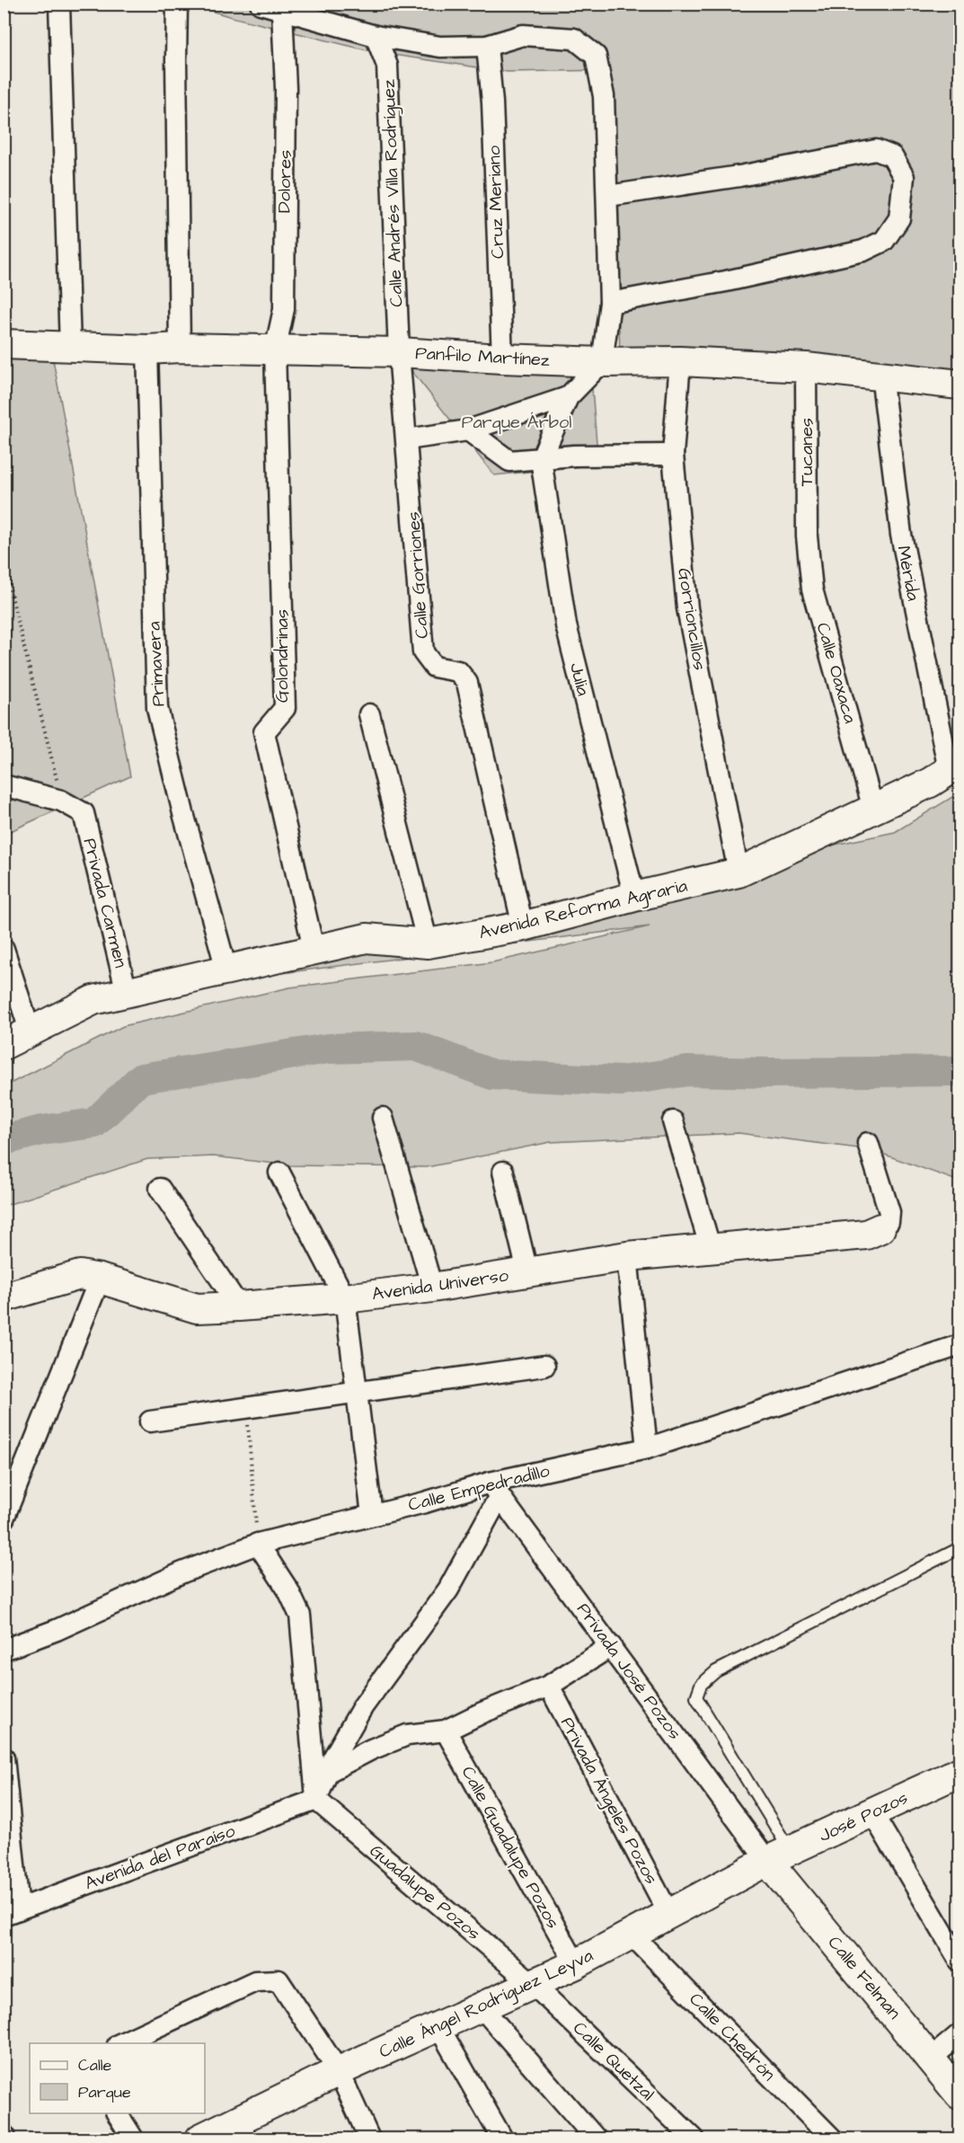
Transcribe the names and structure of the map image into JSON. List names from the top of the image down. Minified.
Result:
{"streets":{"street":["Dolores","Calle Andrés Villa Rodríguez","Cruz Meriano","Panfilo Martínez","Tucanes","Mérida","Calle Gorriones","Gorrioncillos","Golondrinas","Primavera","Calle Oaxaca","Julia","Privada Carmen","Avenida Reforma Agraria","Avenida Universo","Calle Empedradillo","Privada José Pozos","Privada Ángeles Pozos","José Pozos","Calle Guadalupe Pozos","Avenida del Paraíso","Guadalupe Pozos","Calle Felman","Calle Ángel Rodríguez Leyva","Calle Chedrón","Calle Quetzal"]},"crossings":[["Dolores","Panfilo Martínez"],["Dolores","Golondrinas"],["Calle Andrés Villa Rodríguez","Panfilo Martínez"],["Calle Andrés Villa Rodríguez","Calle Gorriones"],["Cruz Meriano","Panfilo Martínez"],["Panfilo Martínez","Tucanes"],["Panfilo Martínez","Mérida"],["Panfilo Martínez","Calle Gorriones"],["Panfilo Martínez","Gorrioncillos"],["Panfilo Martínez","Golondrinas"],["Panfilo Martínez","Primavera"],["Tucanes","Calle Oaxaca"],["Mérida","Avenida Reforma Agraria"],["Calle Gorriones","Avenida Reforma Agraria"],["Gorrioncillos","Avenida Reforma Agraria"],["Golondrinas","Avenida Reforma Agraria"],["Primavera","Avenida Reforma Agraria"],["Calle Oaxaca","Avenida Reforma Agraria"],["Julia","Avenida Reforma Agraria"],["Privada Carmen","Avenida Reforma Agraria"],["Calle Empedradillo","Privada José Pozos"],["Privada José Pozos","José Pozos"],["Privada José Pozos","Calle Felman"],["Privada José Pozos","Calle Ángel Rodríguez Leyva"],["Privada Ángeles Pozos","Calle Ángel Rodríguez Leyva"],["José Pozos","Calle Felman"],["José Pozos","Calle Ángel Rodríguez Leyva"],["Calle Guadalupe Pozos","Calle Ángel Rodríguez Leyva"],["Avenida del Paraíso","Guadalupe Pozos"],["Guadalupe Pozos","Calle Ángel Rodríguez Leyva"],["Guadalupe Pozos","Calle Quetzal"],["Calle Felman","Calle Ángel Rodríguez Leyva"],["Calle Ángel Rodríguez Leyva","Calle Chedrón"],["Calle Ángel Rodríguez Leyva","Calle Quetzal"]],"parks":["Parque Árbol"],"legend":["Calle","Parque"]}
